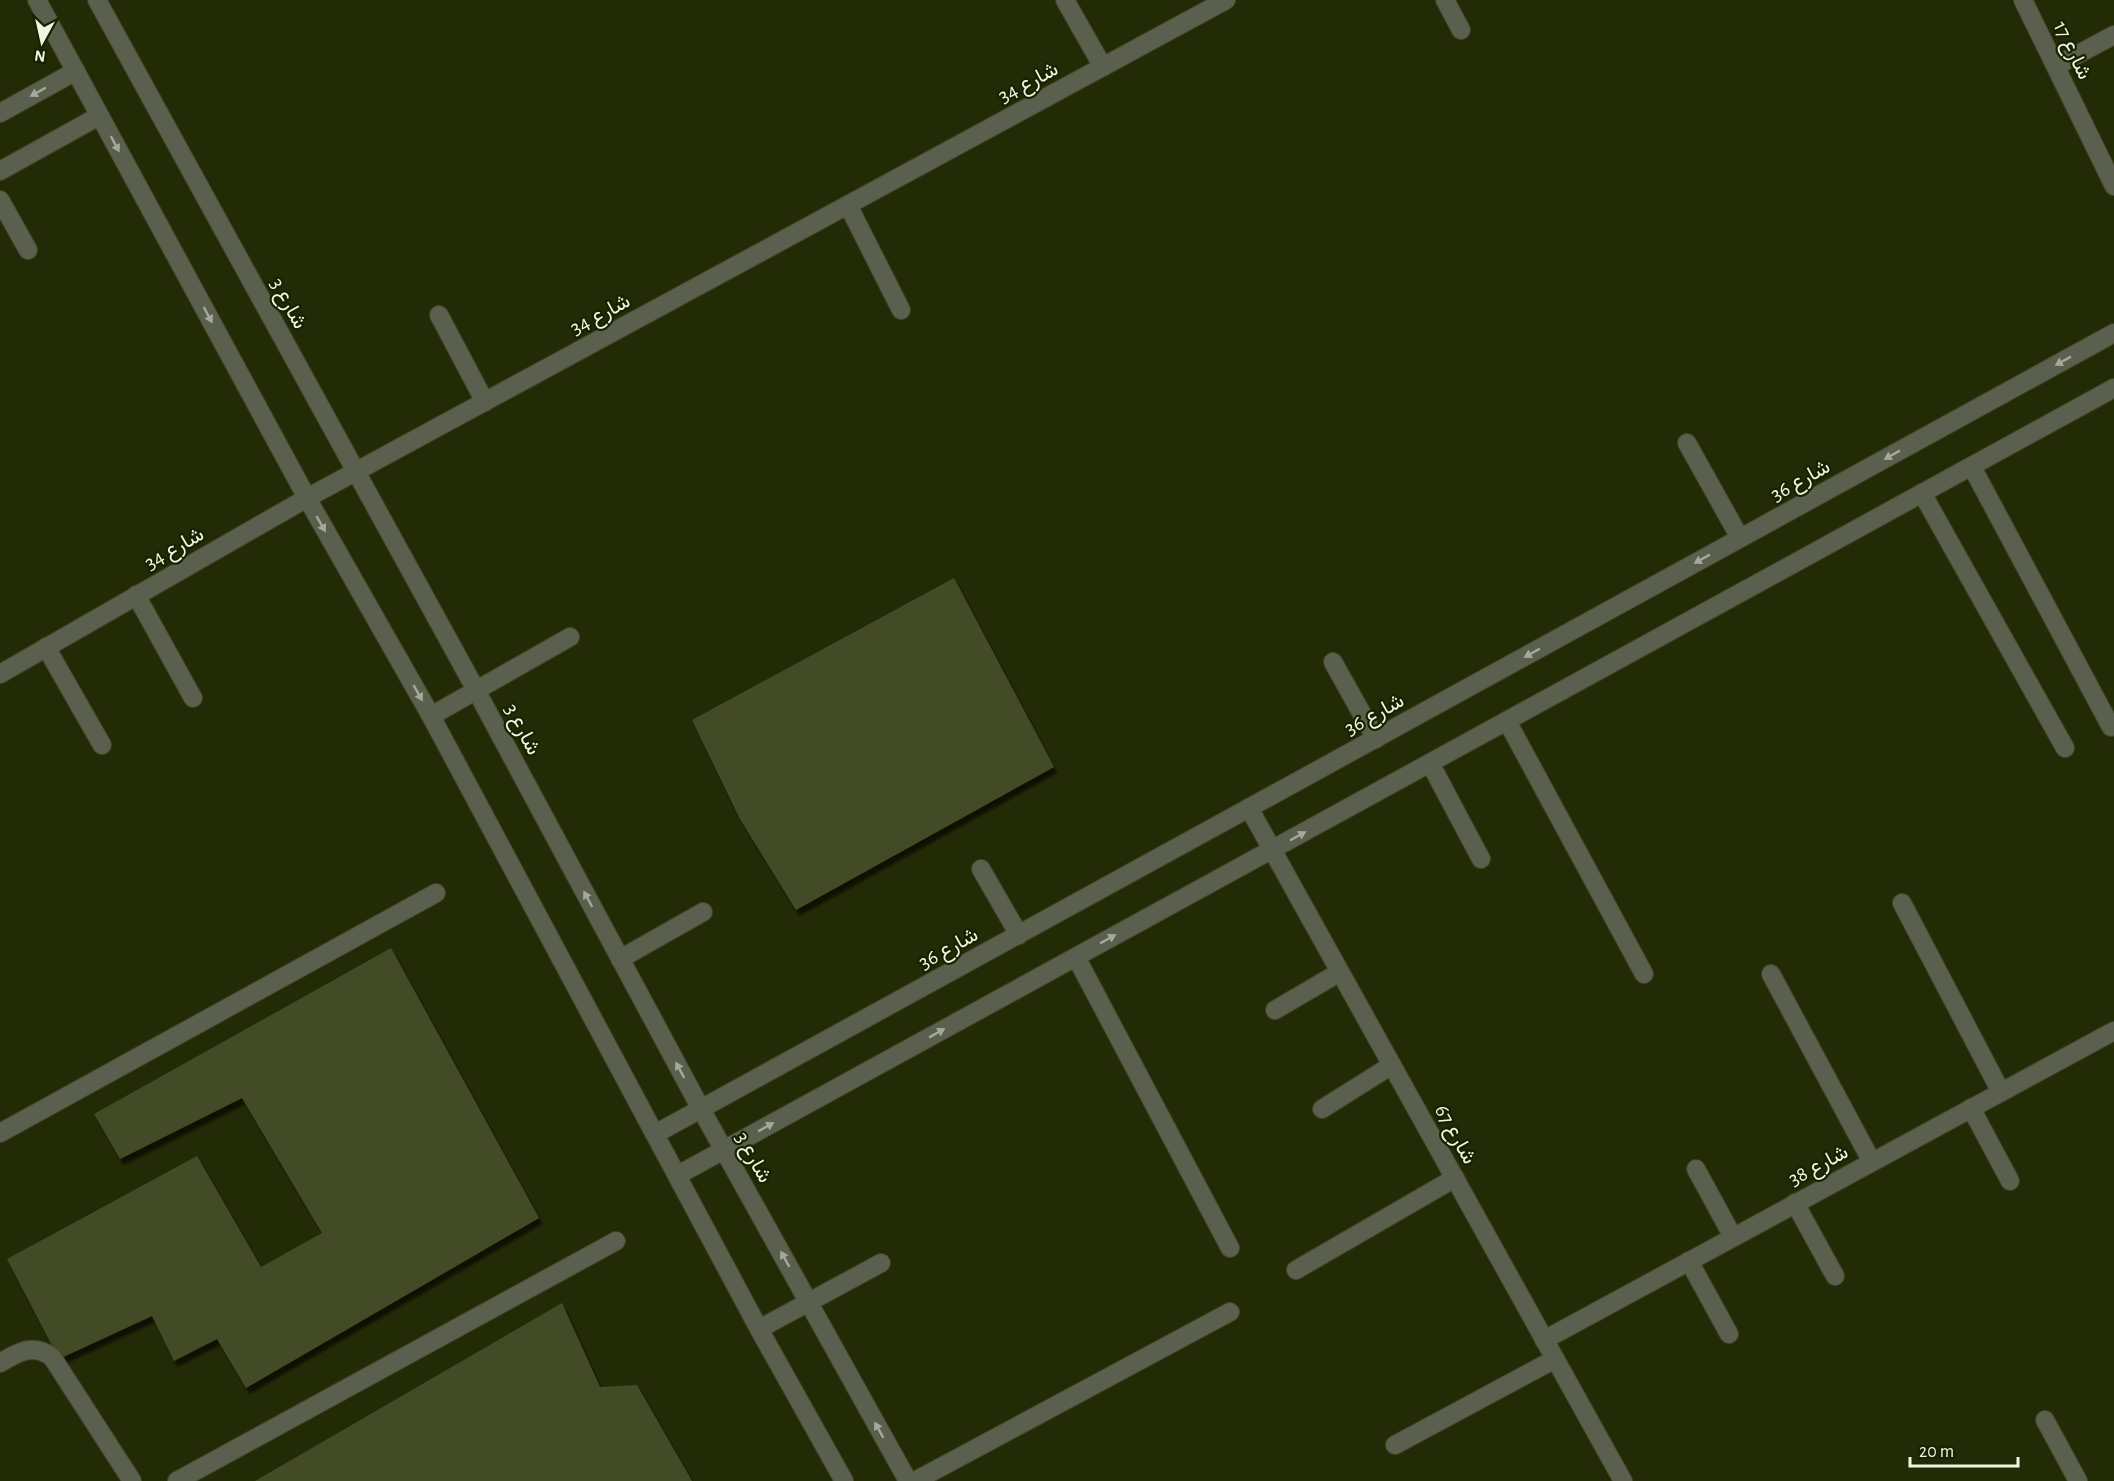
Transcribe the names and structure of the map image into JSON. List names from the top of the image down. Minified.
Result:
{"streets":{"street":["شارع 17","شارع 34","شارع 3","شارع 36","شارع 67","شارع 38"]},"crossings":[["شارع 34","شارع 3"],["شارع 3","شارع 36"],["شارع 36","شارع 67"],["شارع 67","شارع 38"]],"scale_bar":"20 m","north":"bottom"}
